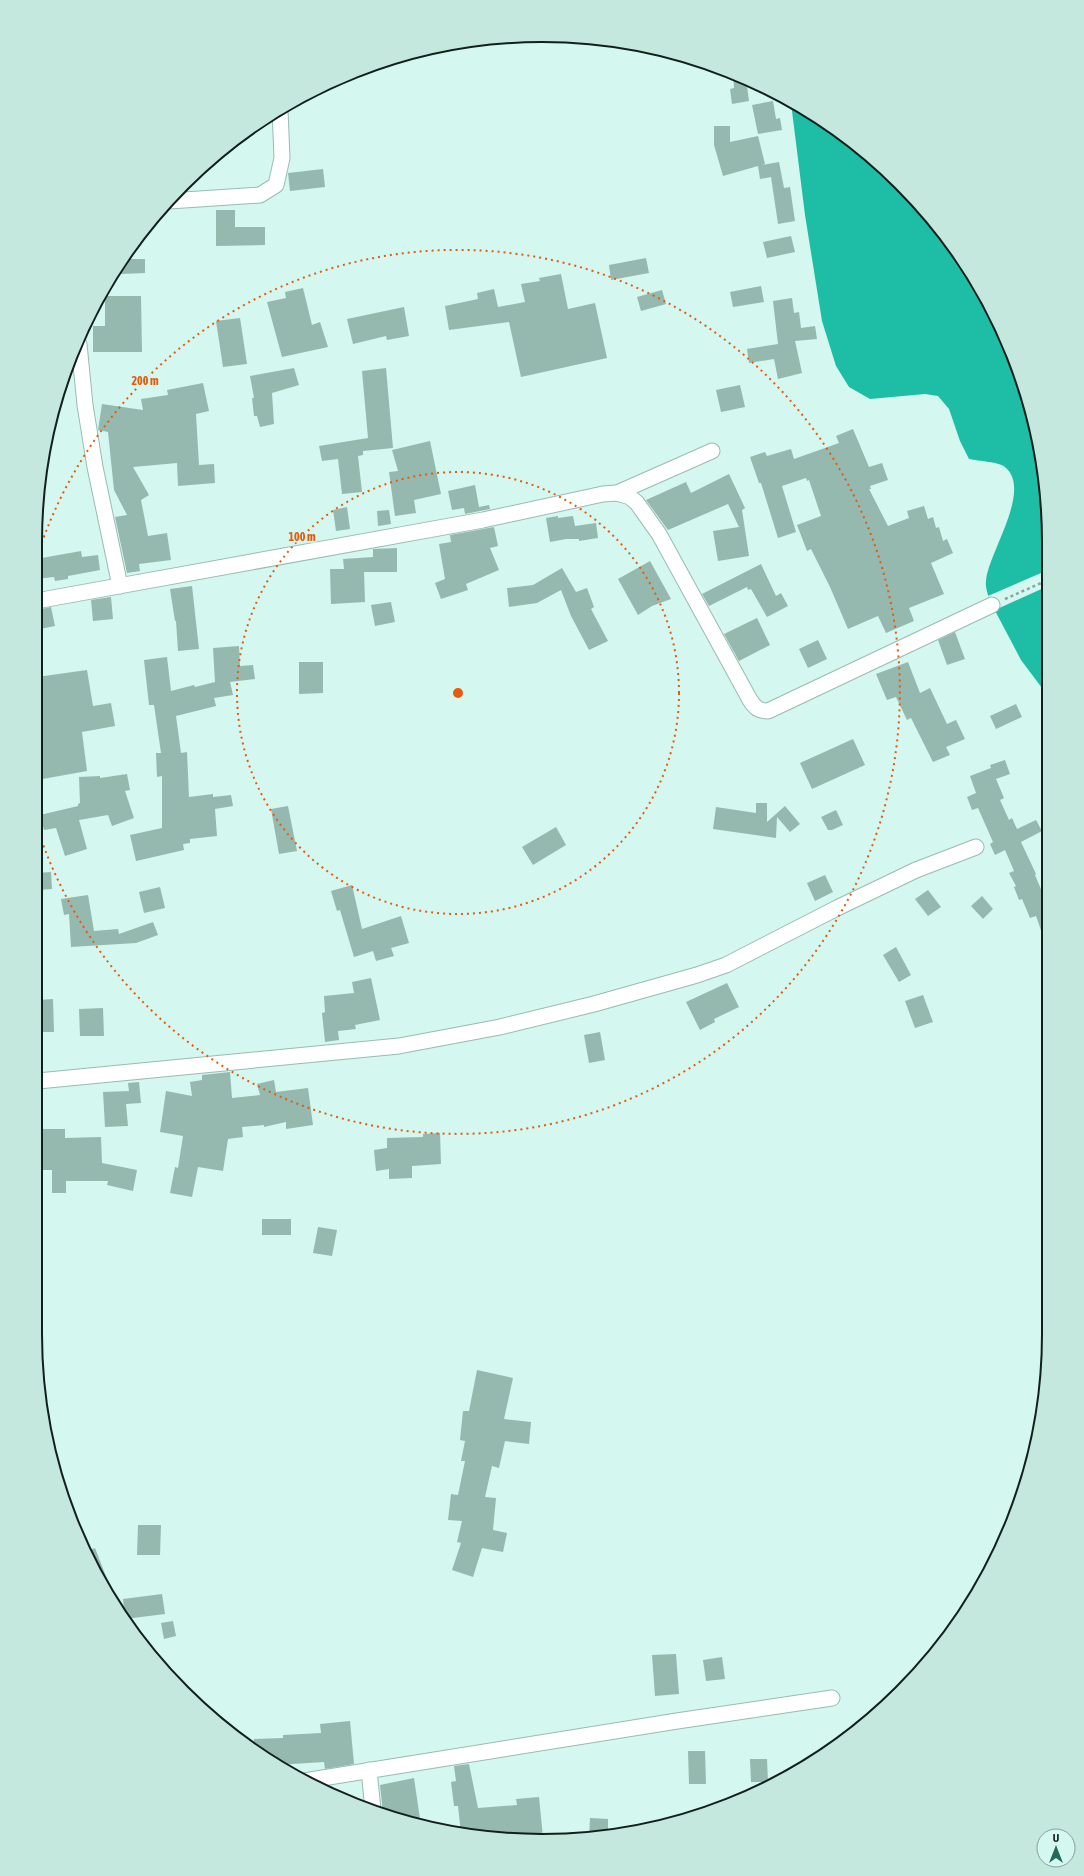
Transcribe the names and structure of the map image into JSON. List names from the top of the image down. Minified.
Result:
{"north":"top","rings":["200 m","100 m"]}
